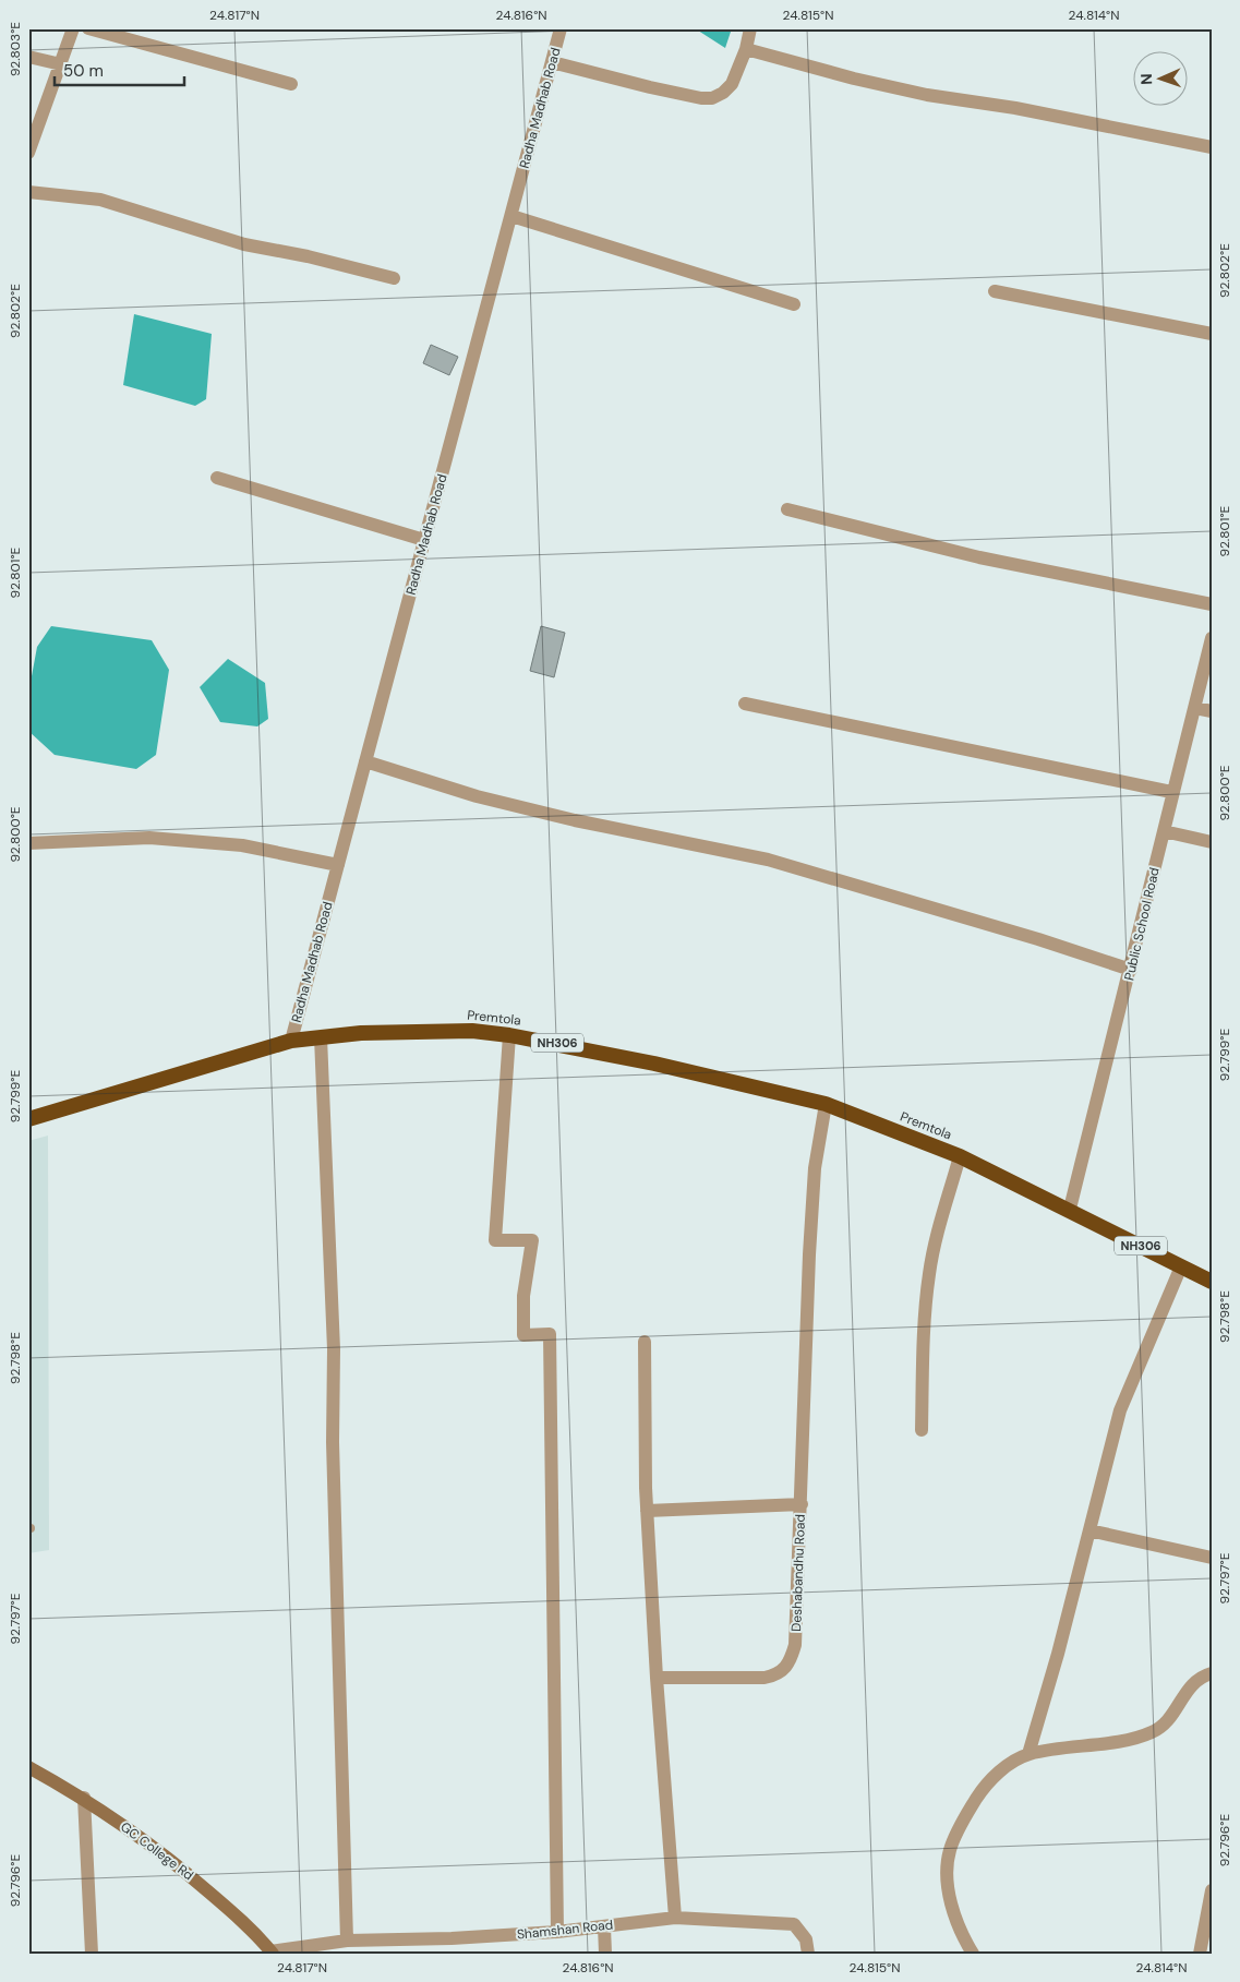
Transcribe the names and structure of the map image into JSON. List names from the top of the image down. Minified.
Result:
{"streets":{"highway":["Premtola","NH306"],"main road":["GC College Rd"],"street":["Radha Madhab Road","Public School Road","Deshabandhu Road","Shamshan Road"]},"crossings":[["Radha Madhab Road","Premtola"],["Public School Road","Premtola"],["Public School Road","NH306"],["Premtola","NH306"],["Premtola","Deshabandhu Road"],["GC College Rd","Shamshan Road"]],"scale_bar":"50 m","north":"left","coordinates":["24.817°N","24.816°N","24.815°N","24.814°N","92.803°E","92.802°E","92.801°E","92.800°E","92.799°E","92.798°E","92.797°E","92.796°E"]}
